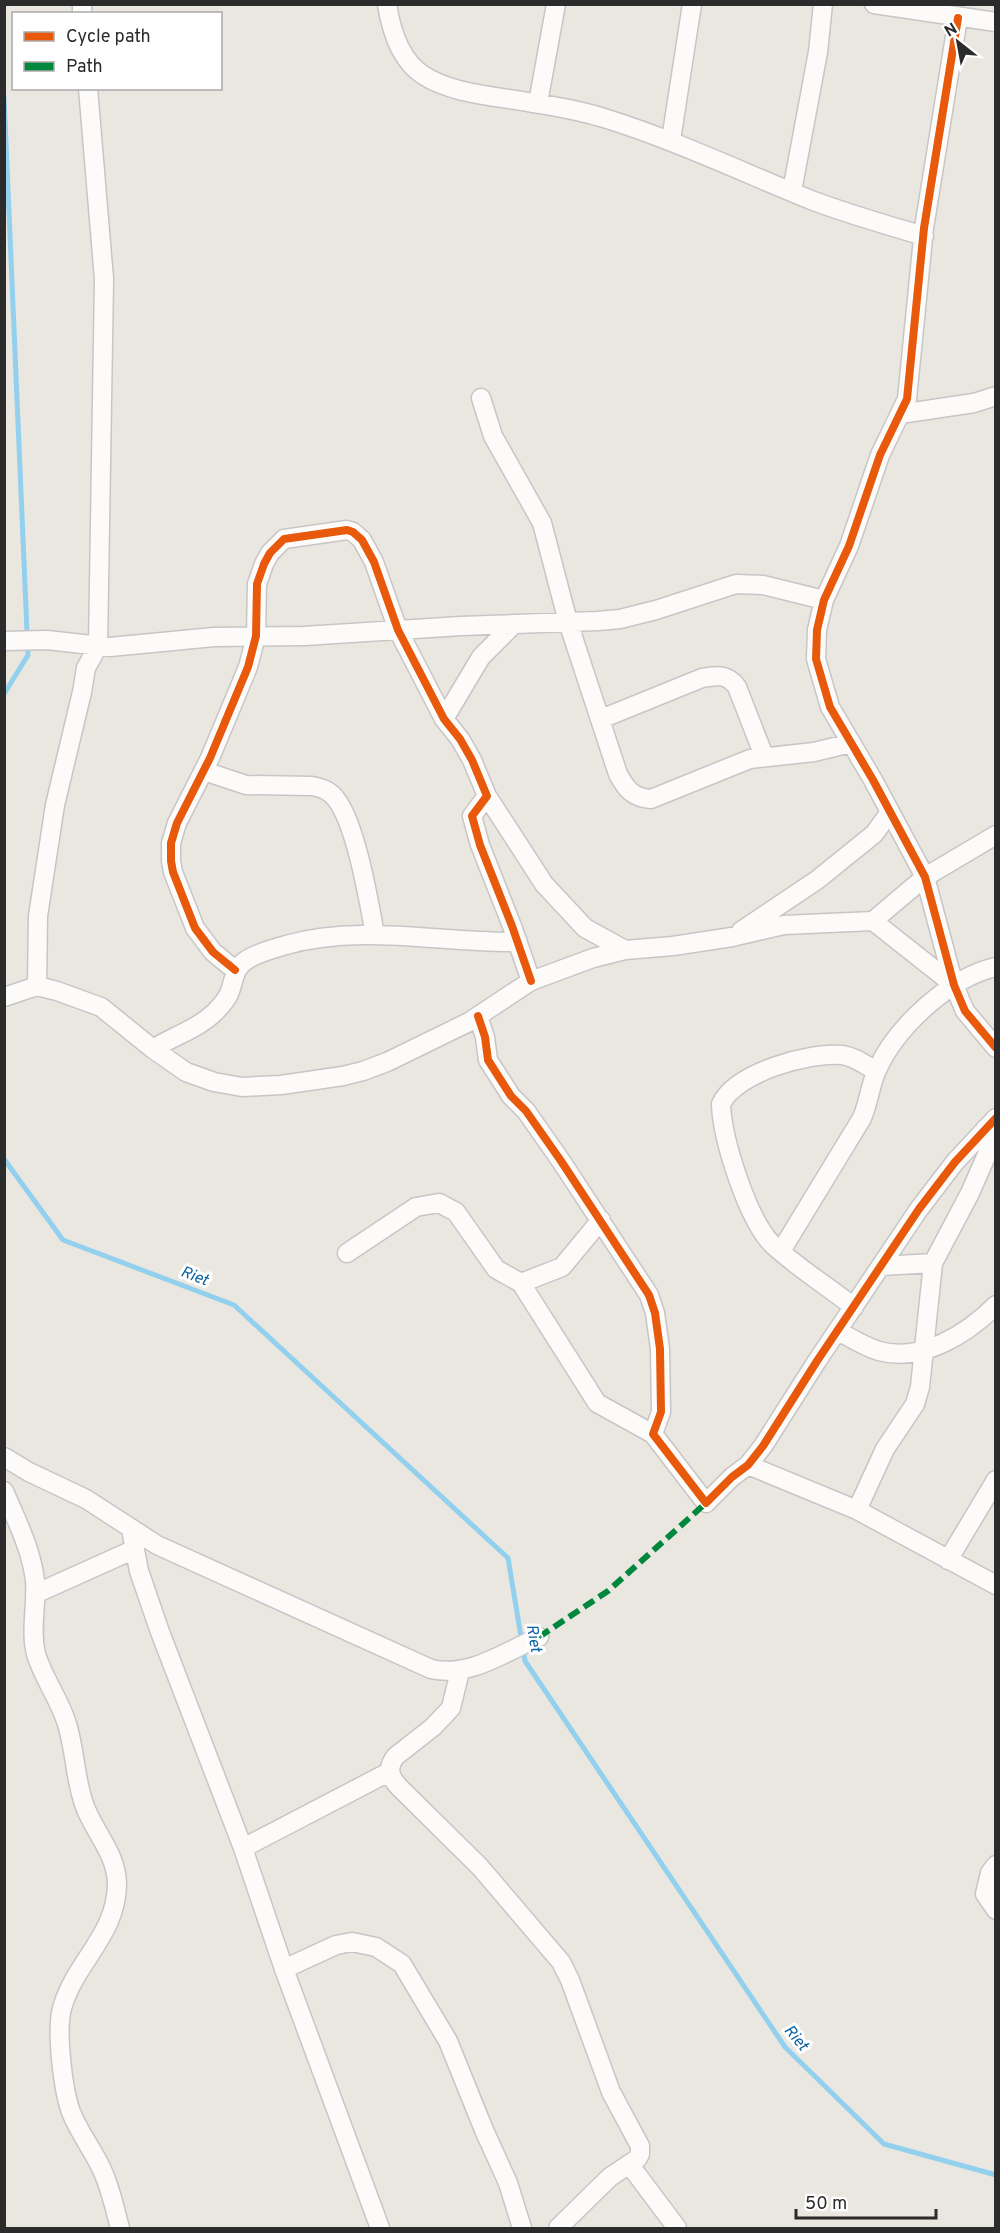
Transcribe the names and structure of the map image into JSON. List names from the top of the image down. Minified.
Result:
{"water":["Riet"],"legend":["Cycle path","Path"],"scale_bar":"50 m","north":"top left"}
